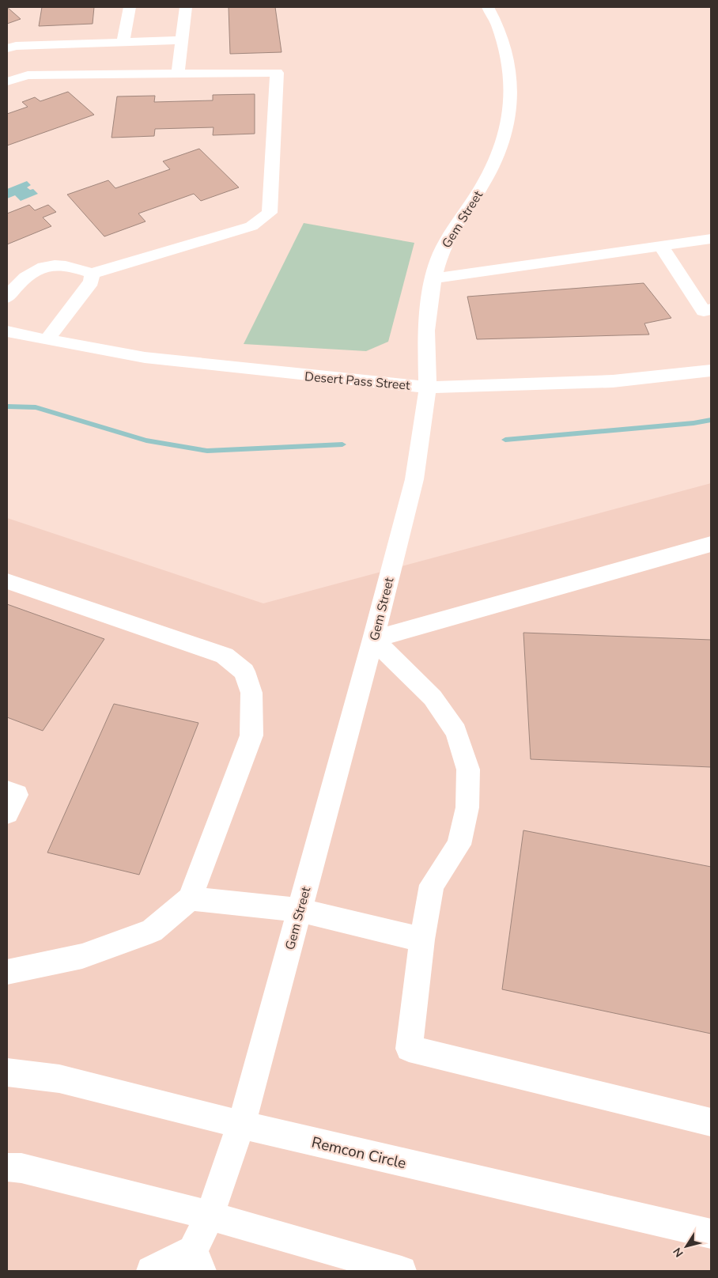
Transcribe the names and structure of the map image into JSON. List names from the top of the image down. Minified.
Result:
{"streets":{"street":["Gem Street","Desert Pass Street","Remcon Circle"]},"crossings":[["Gem Street","Desert Pass Street"],["Gem Street","Remcon Circle"]],"north":"bottom left"}
